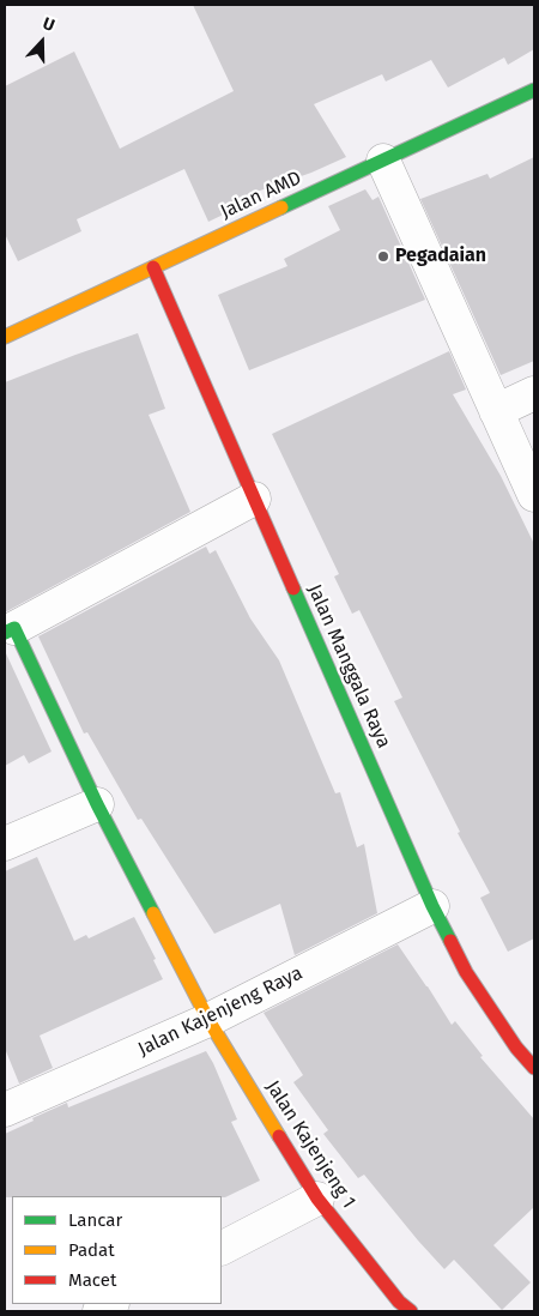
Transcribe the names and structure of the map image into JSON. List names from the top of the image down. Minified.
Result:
{"streets":{"street":["Jalan AMD","Jalan Manggala Raya","Jalan Kajenjeng Raya","Jalan Kajenjeng 1"]},"crossings":[["Jalan AMD","Jalan Manggala Raya"],["Jalan Manggala Raya","Jalan Kajenjeng Raya"],["Jalan Kajenjeng Raya","Jalan Kajenjeng 1"]],"places":["Pegadaian"],"legend":["Lancar","Padat","Macet"],"north":"top"}
